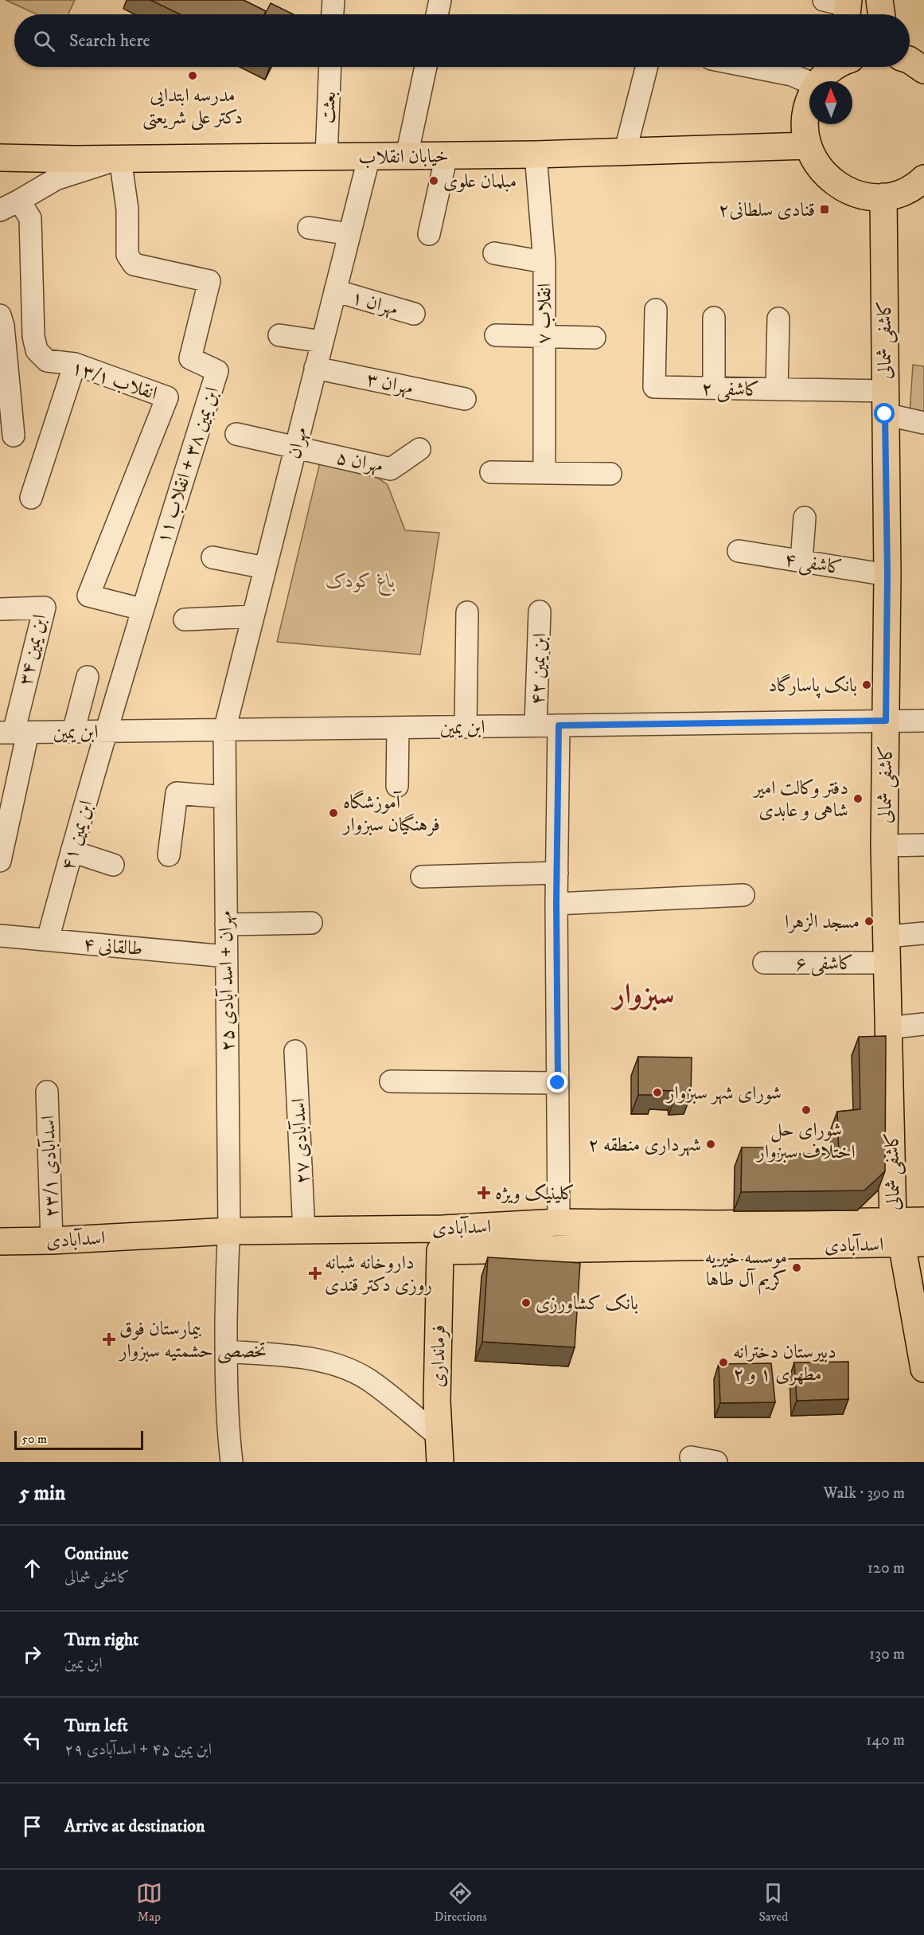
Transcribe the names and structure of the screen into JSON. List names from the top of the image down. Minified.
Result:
{"streets":{"main road":["خیابان انقلاب","کاشفی شمالی","اسدآبادی","فرمانداری"],"street":["بعثت","مهران ۱","انقلاب ۷","انقلاب ۱۳/۱","مهران ۳","کاشفی ۲","مهران","مهران ۵","ابن یمین ۳۸ + انقلاب ۱۱","کاشفی ۴","ابن یمین ۳۴","ابن یمین ۴۲","ابن یمین","ابن یمین ۴۱","طالقانی ۴","کاشفی ۶","مهران + اسد آبادی ۲۵","اسدآبادی ۲۷","اسدآبادی ۲۳/۱"]},"crossings":[["بعثت","خیابان انقلاب"],["خیابان انقلاب","انقلاب ۷"],["خیابان انقلاب","مهران"],["خیابان انقلاب","ابن یمین ۳۸ + انقلاب ۱۱"],["مهران ۱","مهران"],["کاشفی شمالی","کاشفی ۲"],["کاشفی شمالی","کاشفی ۴"],["کاشفی شمالی","ابن یمین"],["کاشفی شمالی","کاشفی ۶"],["کاشفی شمالی","اسدآبادی"],["انقلاب ۱۳/۱","ابن یمین ۳۸ + انقلاب ۱۱"],["مهران ۳","مهران"],["مهران","مهران ۵"],["مهران","ابن یمین"],["مهران","مهران + اسد آبادی ۲۵"],["ابن یمین ۳۸ + انقلاب ۱۱","ابن یمین"],["ابن یمین ۳۸ + انقلاب ۱۱","ابن یمین ۴۱"],["ابن یمین ۳۴","ابن یمین"],["ابن یمین ۴۲","ابن یمین"],["ابن یمین","ابن یمین ۴۱"],["ابن یمین","مهران + اسد آبادی ۲۵"],["ابن یمین ۴۱","طالقانی ۴"],["طالقانی ۴","مهران + اسد آبادی ۲۵"],["مهران + اسد آبادی ۲۵","اسدآبادی"],["اسدآبادی ۲۷","اسدآبادی"],["اسدآبادی ۲۳/۱","اسدآبادی"],["اسدآبادی","فرمانداری"]],"districts":["سبزوار"],"parks":["باغ کودک"],"places":{"other":["مدرسه ابتدایی دکتر علی شریعتی","مبلمان علوی","بانک پاسارگاد","دفتر وکالت امیر شاهی و عابدی","آموزشگاه فرهنگیان سبزوار","مسجد الزهرا","شورای شهر سبزوار","شورای حل اختلاف سبزوار","شهرداری منطقه ۲","موسسه خیریه کریم آل طاها","بانک کشاورزی","دبیرستان دخترانه مطهری ۱ و ۲"],"transit":["قنادی سلطانی۲"],"health":["کلینیک ویژه","داروخانه شبانه روزی دکتر قندی","بیمارستان فوق تخصصی حشمتیه سبزوار"]},"scale_bar":"50 m","north":"top","page":{"search":"Search here","scale":"50 m","heading":["5 min","Walk · 390 m"],"list":[["Continue","کاشفی شمالی","120 m"],["Turn right","ابن یمین","130 m"],["Turn left","ابن یمین ۴۵ + اسدآبادی ۲۹","140 m"],"Arrive at destination"],"nav":["Map","Directions","Saved"]}}
